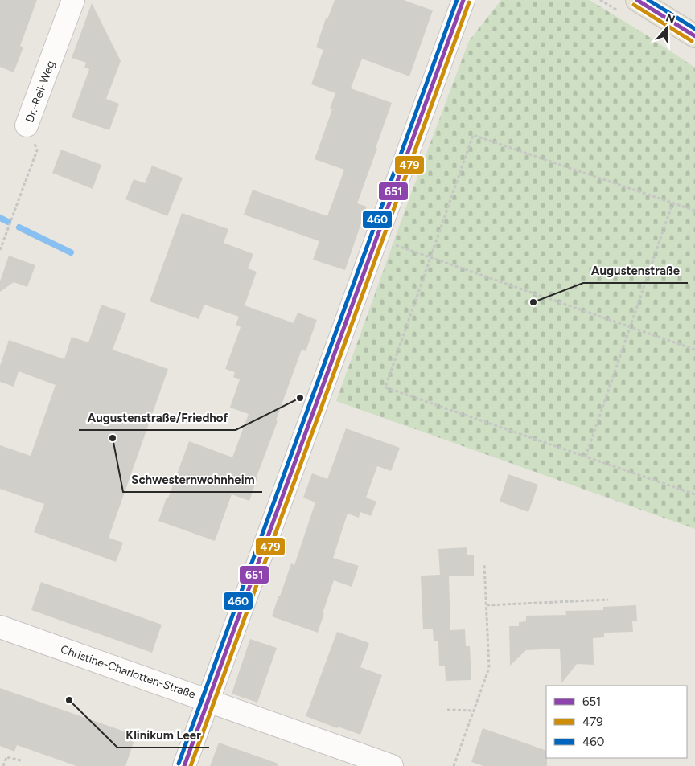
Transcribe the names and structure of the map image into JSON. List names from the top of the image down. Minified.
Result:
{"streets":{"street":["Dr.-Reil-Weg","Christine-Charlotten-Straße"]},"places":["Augustenstraße","Augustenstraße/Friedhof","Schwesternwohnheim","Klinikum Leer"],"lines":["transit line 651","transit line 460","transit line 479"],"legend":["651","479","460"],"north":"top"}
